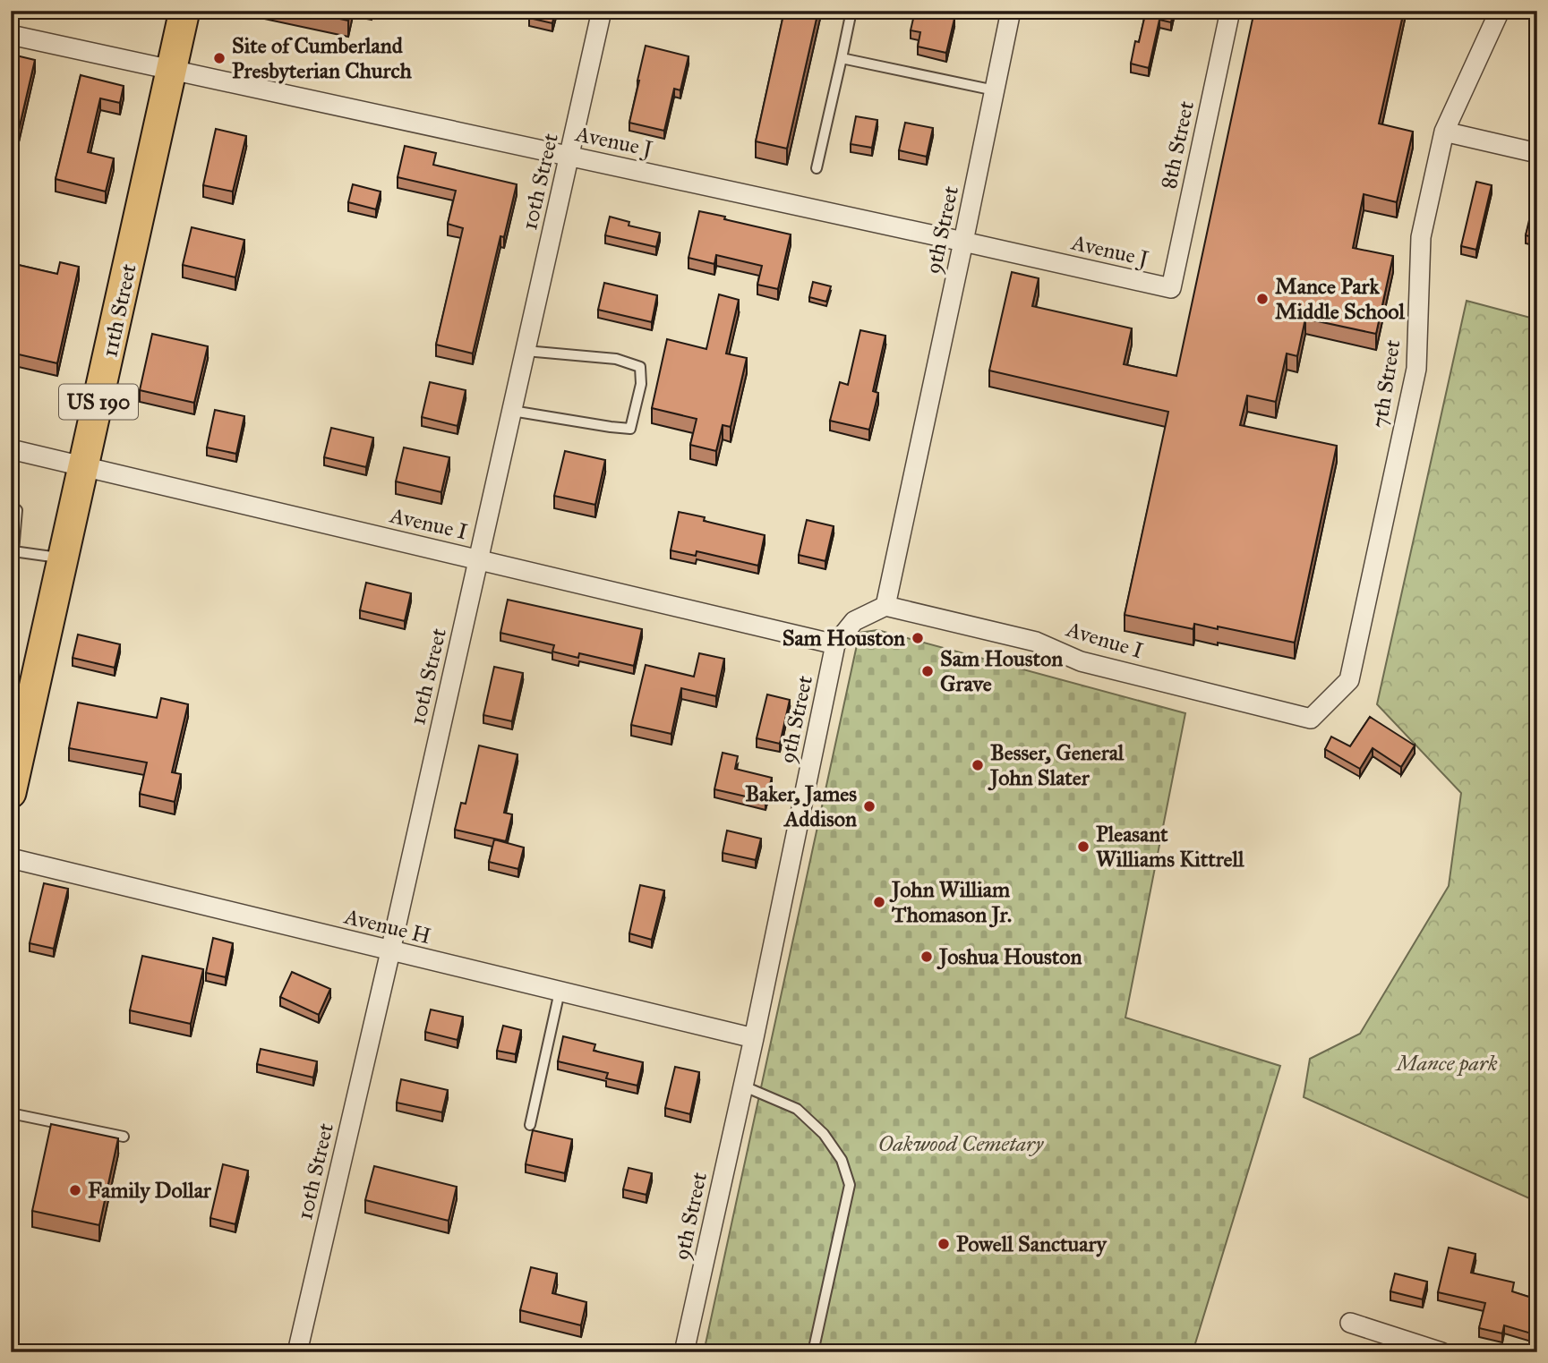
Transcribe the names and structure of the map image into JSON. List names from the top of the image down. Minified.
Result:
{"streets":{"main road":["11th Street","US 190"],"street":["Avenue J","8th Street","10th Street","9th Street","7th Street","Avenue I","Avenue H"]},"crossings":[["Avenue J","8th Street"],["Avenue J","10th Street"],["Avenue J","9th Street"],["Avenue J","11th Street"],["10th Street","Avenue I"],["10th Street","Avenue H"],["9th Street","Avenue I"],["9th Street","Avenue H"],["11th Street","Avenue I"],["7th Street","Avenue I"]],"parks":["Mance park","Oakwood Cemetary"],"places":["Site of Cumberland Presbyterian Church","Mance Park Middle School","Sam Houston","Sam Houston Grave","Besser, General John Slater","Baker, James Addison","Pleasant Williams Kittrell","John William Thomason Jr.","Joshua Houston","Family Dollar","Powell Sanctuary"]}
